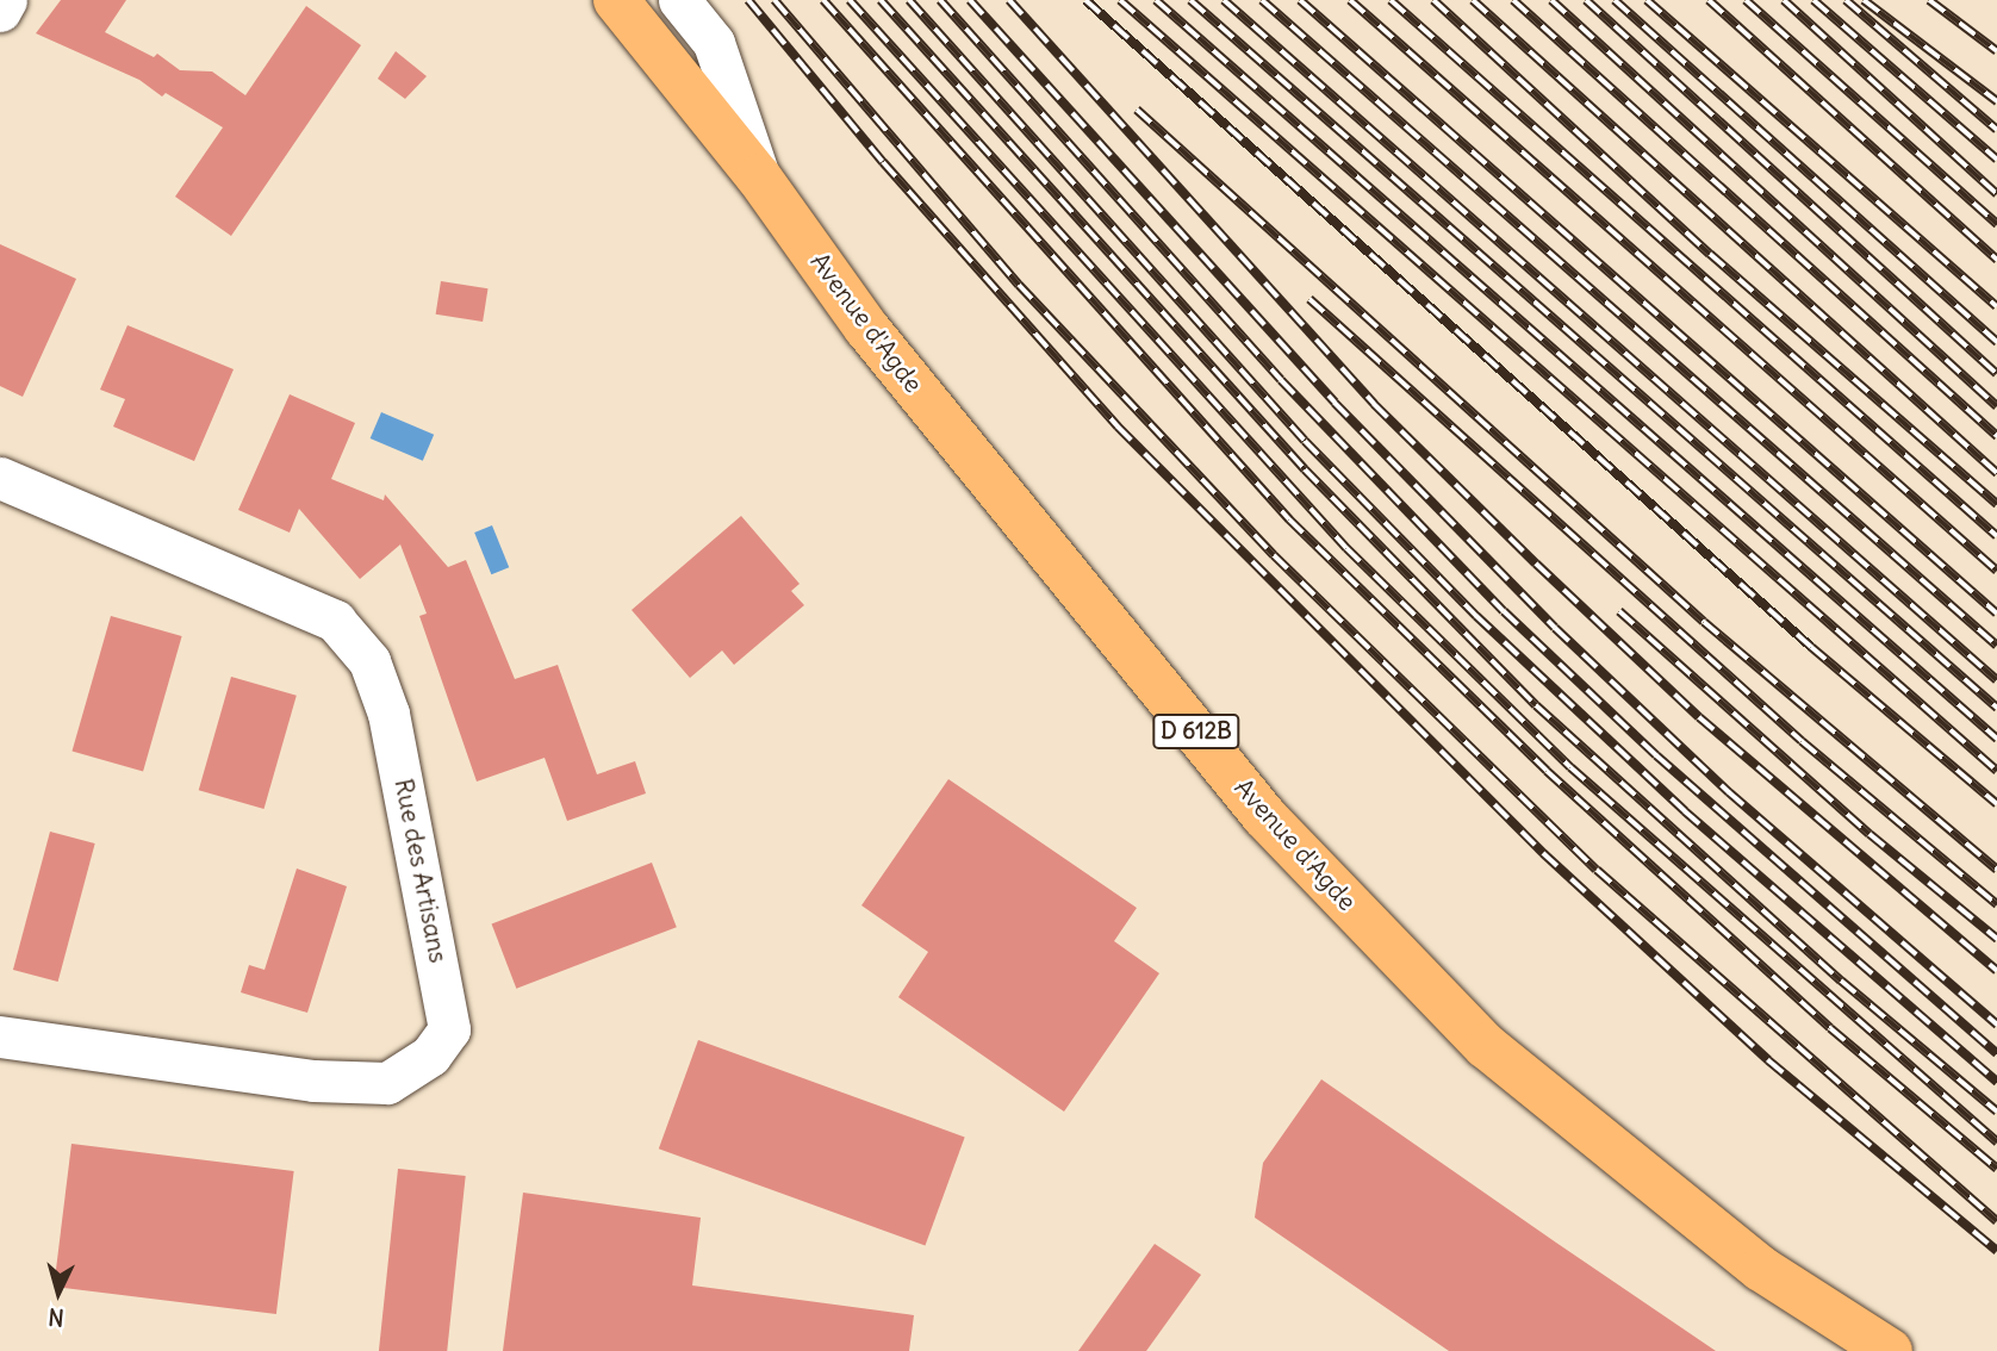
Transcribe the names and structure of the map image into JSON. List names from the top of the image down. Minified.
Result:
{"streets":{"main road":["Avenue d'Agde","D 612B"],"street":["Rue des Artisans"]},"north":"bottom"}
